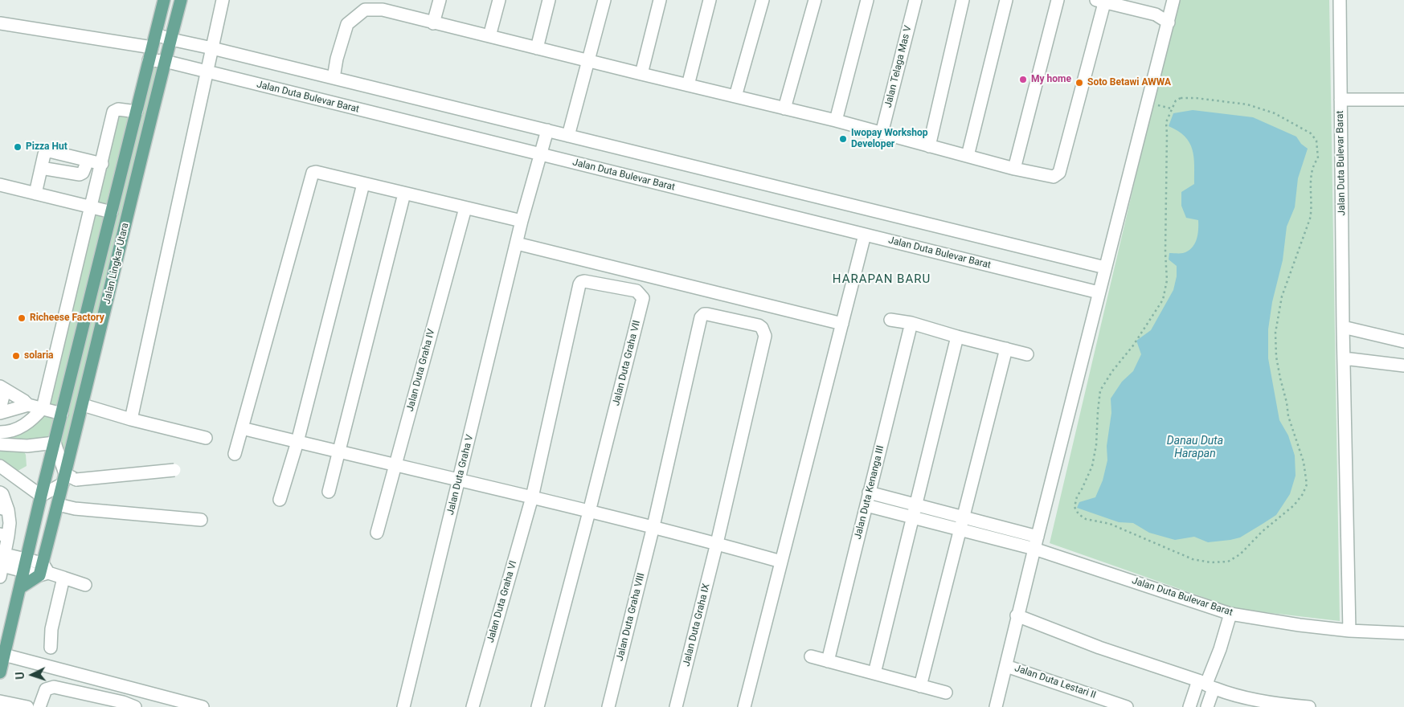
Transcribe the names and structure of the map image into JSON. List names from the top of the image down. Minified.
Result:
{"streets":{"main road":["Jalan Lingkar Utara"],"street":["Jalan Telaga Mas V","Jalan Duta Bulevar Barat","Jalan Duta Graha VII","Jalan Duta Graha IV","Jalan Duta Graha V","Jalan Duta Kenanga III","Jalan Duta Graha VI","Jalan Duta Graha VIII","Jalan Duta Graha IX","Jalan Duta Lestari II"]},"crossings":[["Jalan Duta Bulevar Barat","Jalan Lingkar Utara"],["Jalan Duta Bulevar Barat","Jalan Duta Graha V"],["Jalan Duta Graha VII","Jalan Duta Graha VI"],["Jalan Duta Graha VIII","Jalan Duta Graha IX"]],"districts":["HARAPAN BARU"],"water":["Danau Duta Harapan"],"places":["My home","Soto Betawi AWWA","Iwopay Workshop Developer","Pizza Hut","Richeese Factory","solaria"],"north":"left"}
